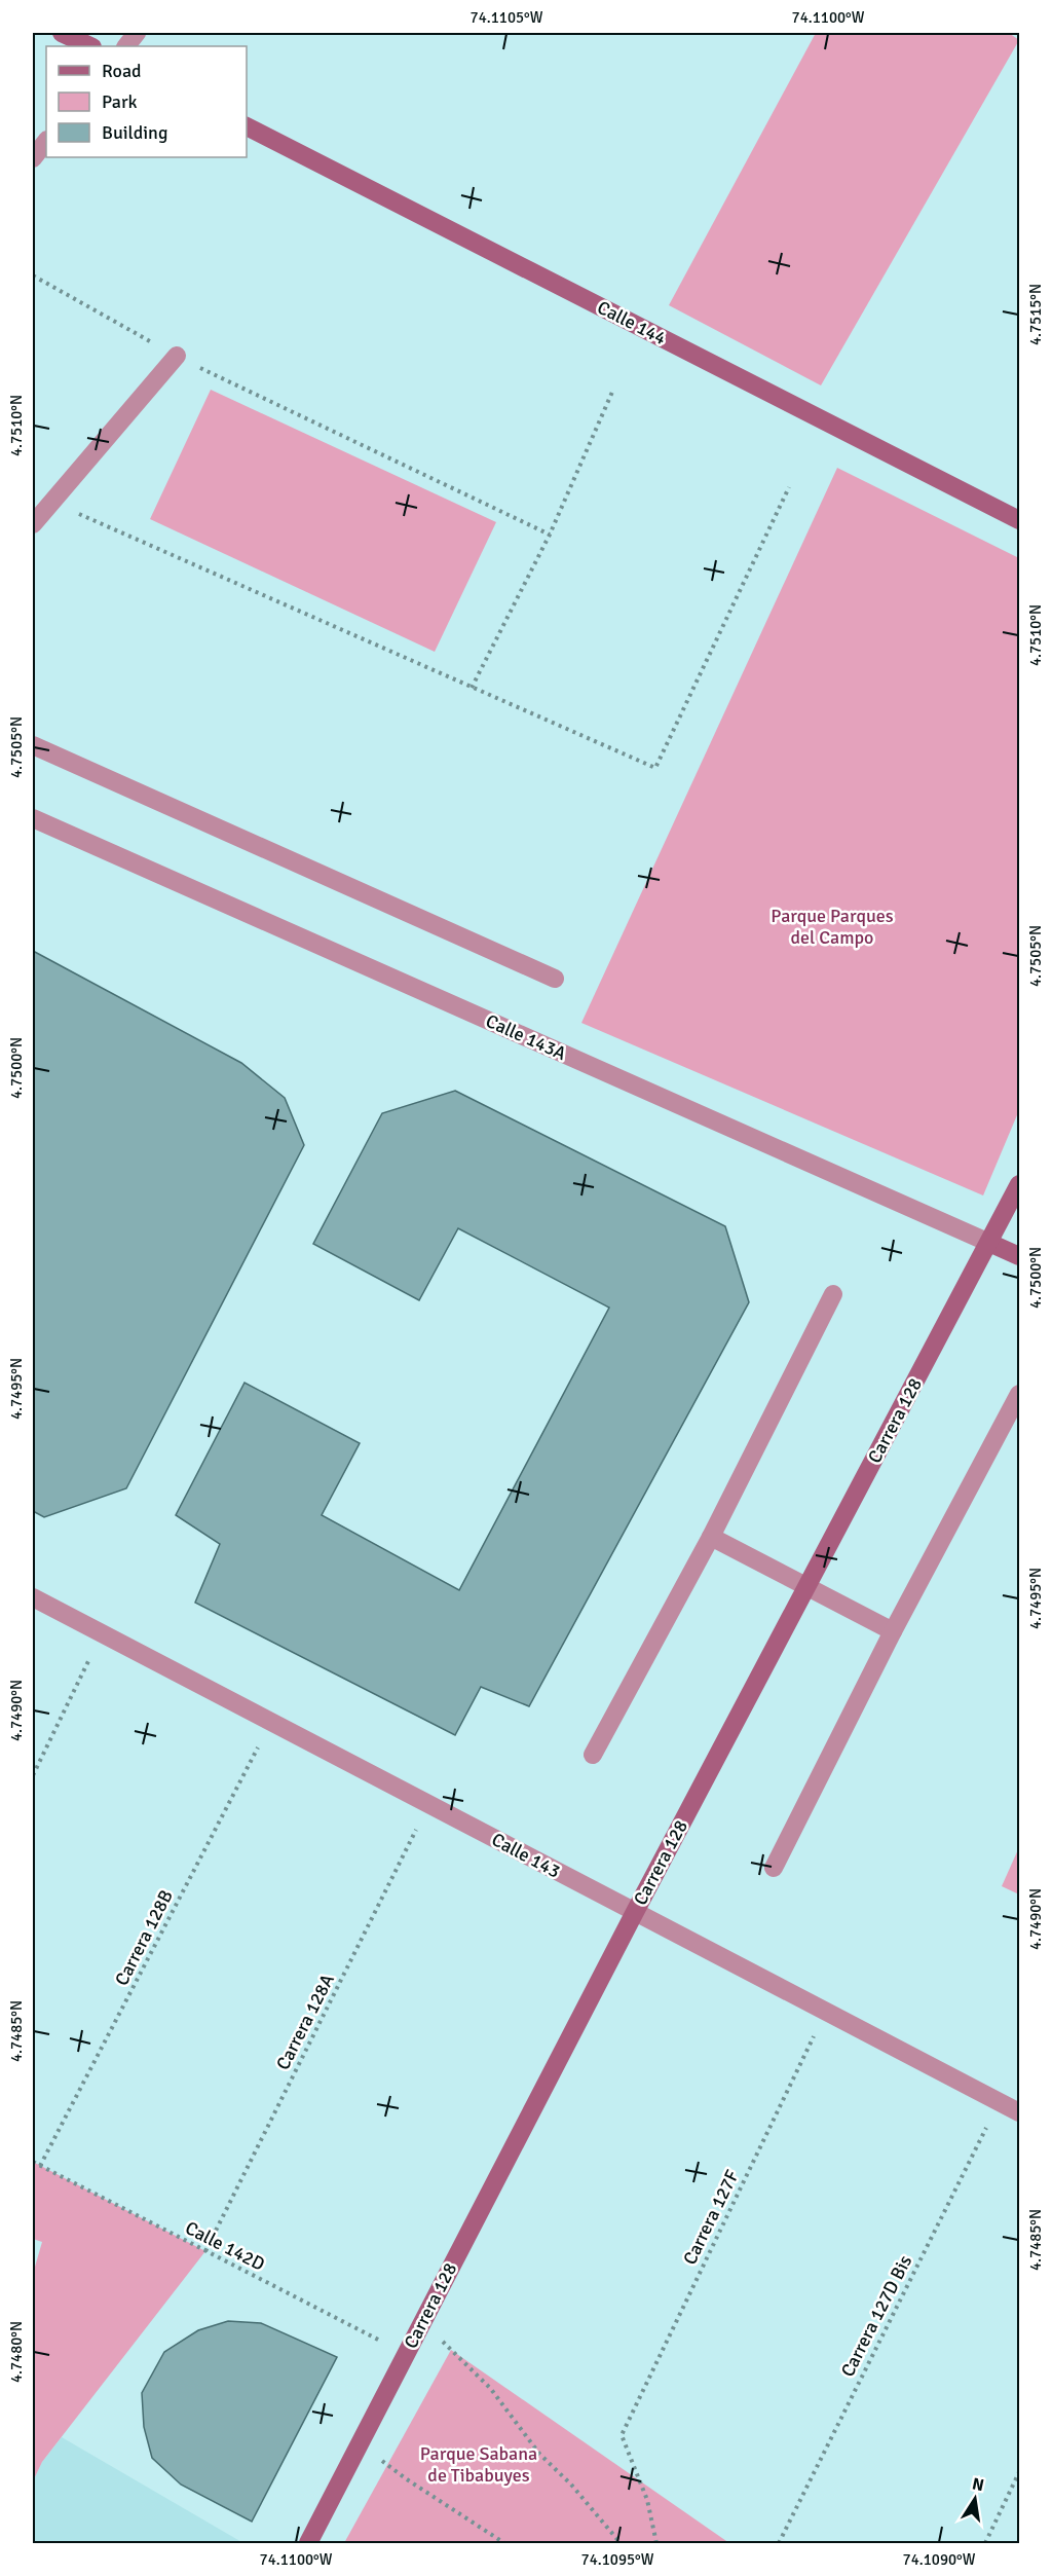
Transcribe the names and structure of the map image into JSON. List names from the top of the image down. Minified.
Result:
{"streets":{"street":["Calle 144","Calle 143A","Carrera 128","Calle 143"],"path":["Carrera 128B","Carrera 128A","Carrera 127F","Calle 142D","Carrera 127D Bis"]},"crossings":[["Calle 143A","Carrera 128"],["Carrera 128","Calle 143"],["Carrera 128","Calle 142D"],["Calle 143","Carrera 128B"],["Calle 143","Carrera 128A"],["Calle 143","Carrera 127F"],["Calle 143","Carrera 127D Bis"],["Carrera 128B","Calle 142D"],["Carrera 128A","Calle 142D"]],"parks":["Parque Parques del Campo","Parque Sabana de Tibabuyes"],"legend":["Road","Park","Building"],"north":"top","coordinates":["74.1105°W","74.1100°W","4.7515°N","4.7510°N","4.7505°N","4.7500°N","4.7495°N","4.7490°N","4.7485°N","4.7480°N","74.1095°W","74.1090°W"]}
